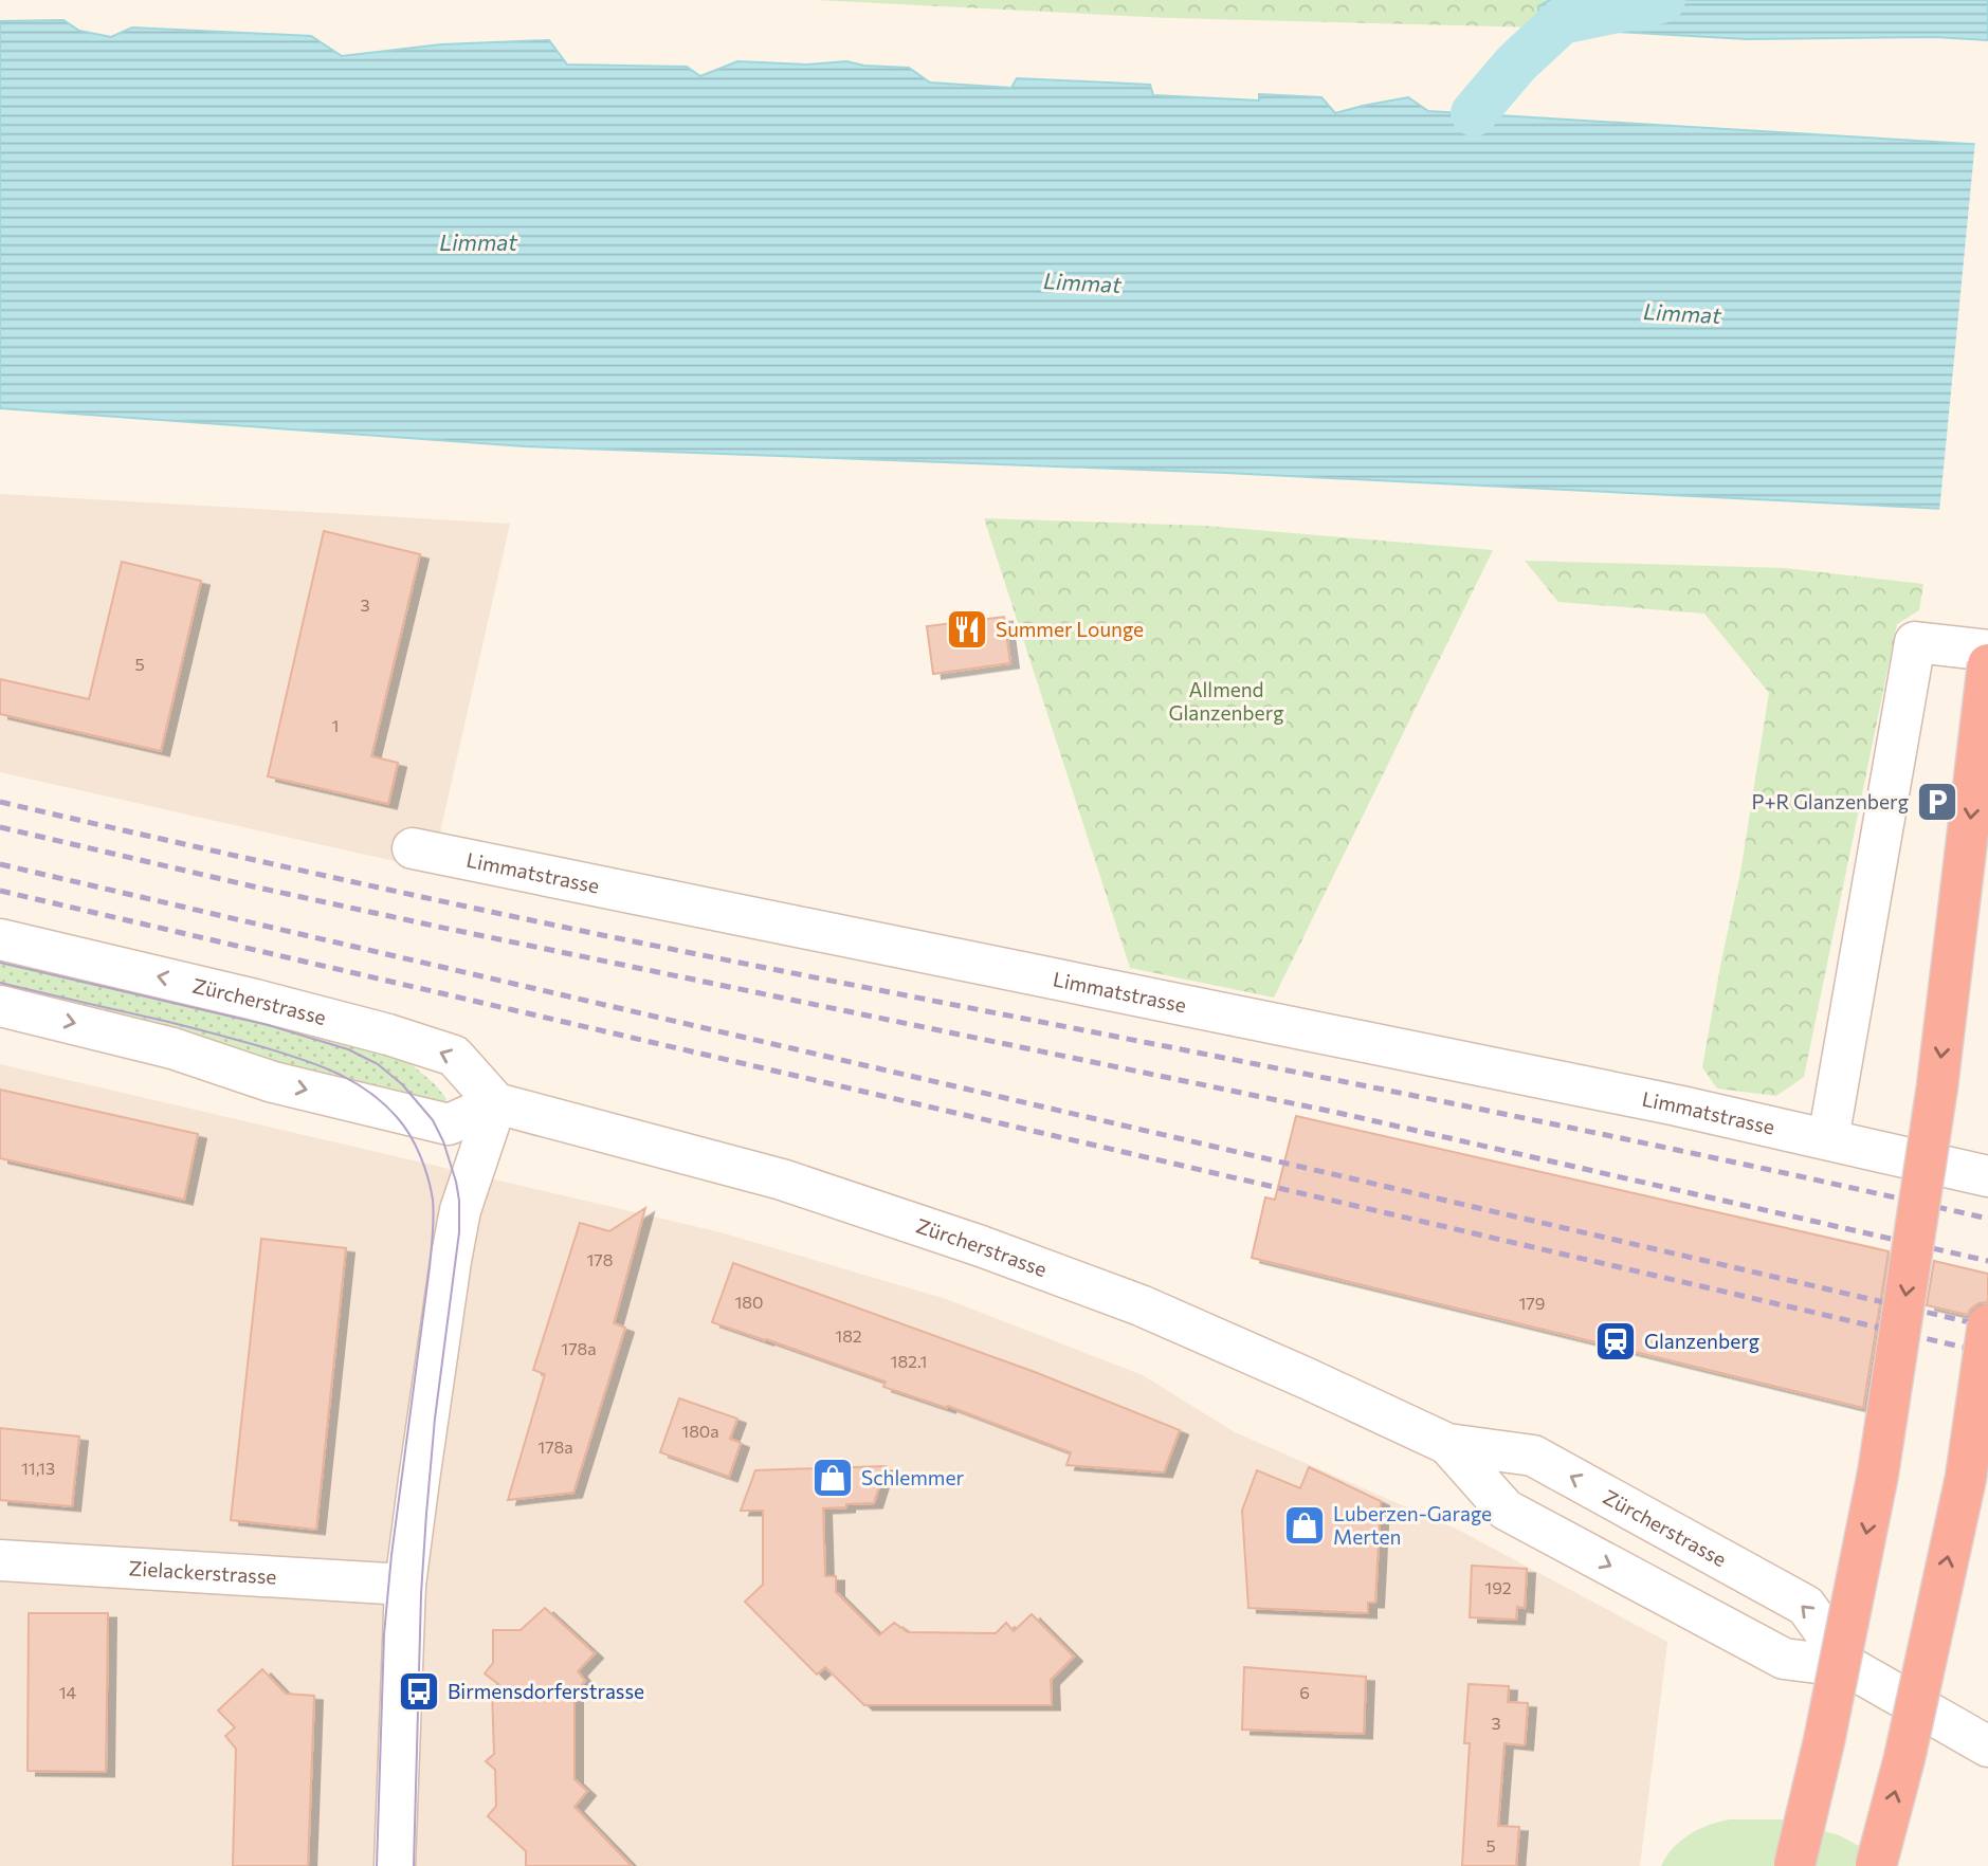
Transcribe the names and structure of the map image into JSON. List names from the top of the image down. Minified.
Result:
{"streets":{"street":["Limmatstrasse","Zürcherstrasse","Zielackerstrasse"]},"water":["Limmat"],"parks":["Allmend Glanzenberg"],"places":{"restaurant":["Summer Lounge"],"parking":["P+R Glanzenberg"],"station":["Glanzenberg"],"shop":["Schlemmer","Luberzen-Garage Merten"],"bus stop":["Birmensdorferstrasse"]},"house_numbers":["3","5","1","178","180","179","182","178a","182.1","180a","178a","11,13","192","14","6","3","5"]}
